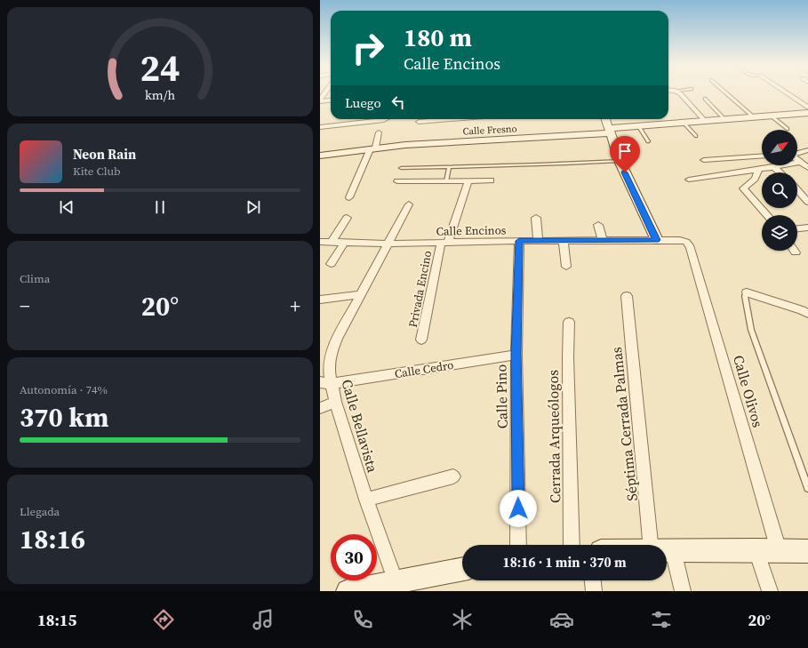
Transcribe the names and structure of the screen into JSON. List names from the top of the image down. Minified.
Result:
{"streets":{"street":["Calle Fresno","Calle Encinos","Privada Encino","Calle Cedro","Calle Olivos","Calle Pino","Séptima Cerrada Palmas","Calle Bellavista","Cerrada Arqueólogos"]},"crossings":[["Calle Encinos","Privada Encino"],["Calle Encinos","Calle Olivos"],["Calle Encinos","Calle Pino"],["Calle Encinos","Calle Bellavista"],["Calle Cedro","Calle Pino"],["Calle Cedro","Calle Bellavista"]],"north":"top right","page":{"turn":["180 m","Calle Encinos"],"then":"Luego","song":["Neon Rain","Kite Club"],"tile":["Clima",["Autonomía · 74%","370 km"],["Llegada","18:16"]],"heat":["−","20°","+"],"limit":"30","trip":"18:16 · 1 min · 370 m","tabs":["18:15","20°"],"gauge":["24","km/h"]}}
